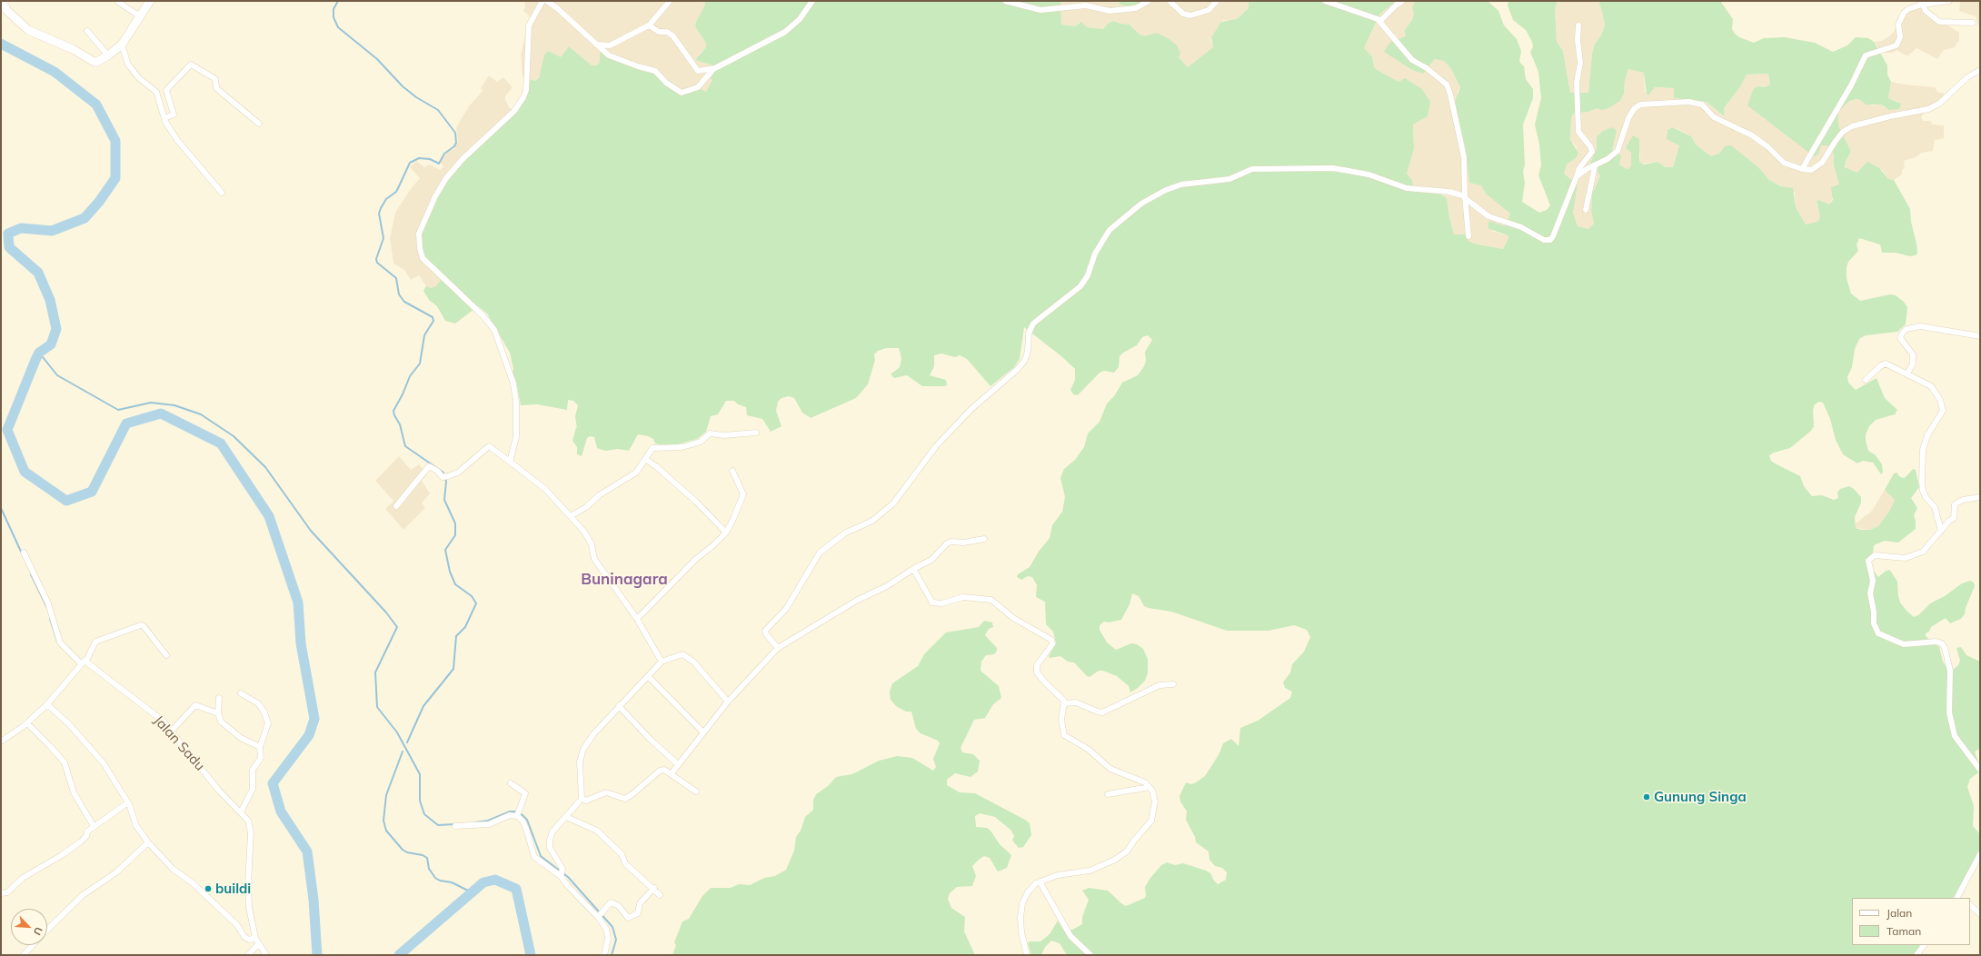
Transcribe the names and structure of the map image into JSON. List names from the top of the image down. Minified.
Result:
{"streets":{"street":["Jalan Sadu"]},"districts":["Buninagara"],"places":["Gunung Singa","buildi"],"legend":["Jalan","Taman"],"north":"bottom right"}
